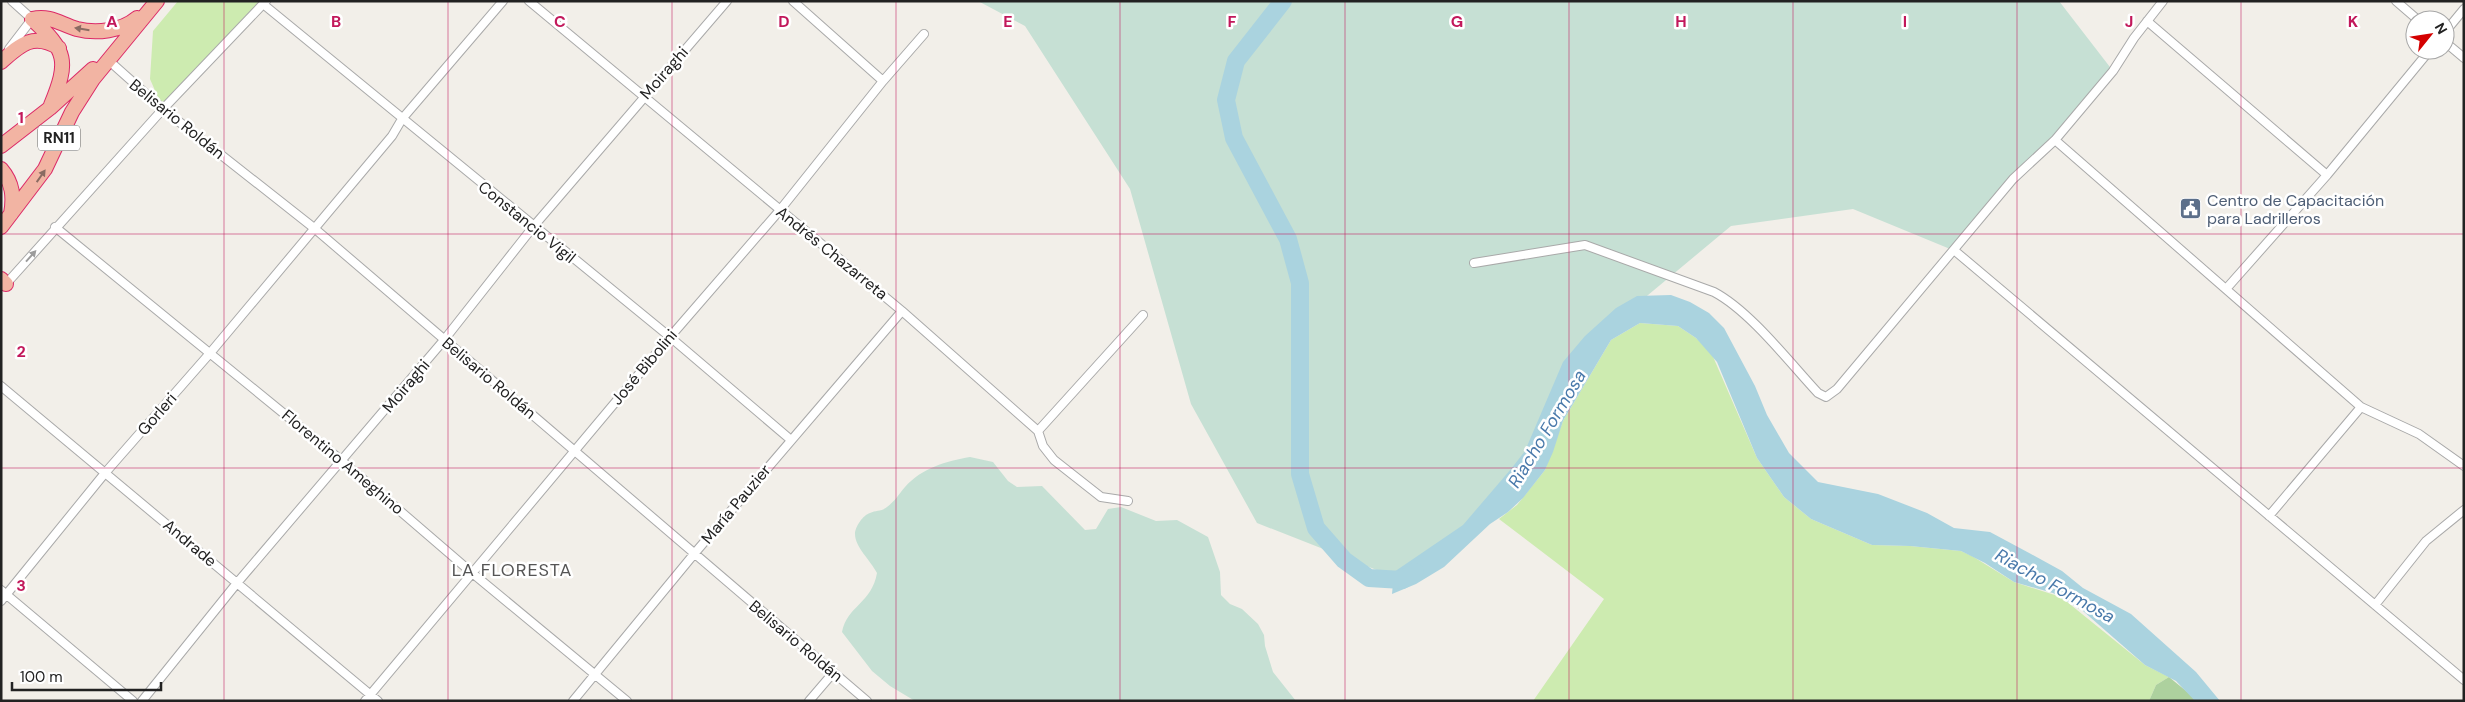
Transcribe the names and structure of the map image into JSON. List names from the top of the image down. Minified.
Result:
{"streets":{"highway":["RN11"],"street":["Moiraghi","Belisario Roldán","Constancio Vigil","Andrés Chazarreta","José Bibolini","Gorleri","Florentino Ameghino","María Pauzier","Andrade"]},"crossings":[["Moiraghi","Belisario Roldán"],["Moiraghi","Constancio Vigil"],["Moiraghi","Andrés Chazarreta"],["Moiraghi","Florentino Ameghino"],["Moiraghi","Andrade"],["Belisario Roldán","RN11"],["Belisario Roldán","José Bibolini"],["Belisario Roldán","Gorleri"],["Belisario Roldán","María Pauzier"],["Constancio Vigil","José Bibolini"],["Constancio Vigil","Gorleri"],["Constancio Vigil","María Pauzier"],["Andrés Chazarreta","José Bibolini"],["Andrés Chazarreta","María Pauzier"],["José Bibolini","Florentino Ameghino"],["José Bibolini","Andrade"],["Gorleri","Florentino Ameghino"],["Gorleri","Andrade"],["Florentino Ameghino","María Pauzier"]],"districts":["LA FLORESTA"],"water":["Riacho Formosa"],"places":{"public building":["Centro de Capacitación para Ladrilleros"]},"scale_bar":"100 m","north":"top right","grid":{"columns":["A","B","C","D","E","F","G","H","I","J","K"],"rows":["1","2","3"]}}
